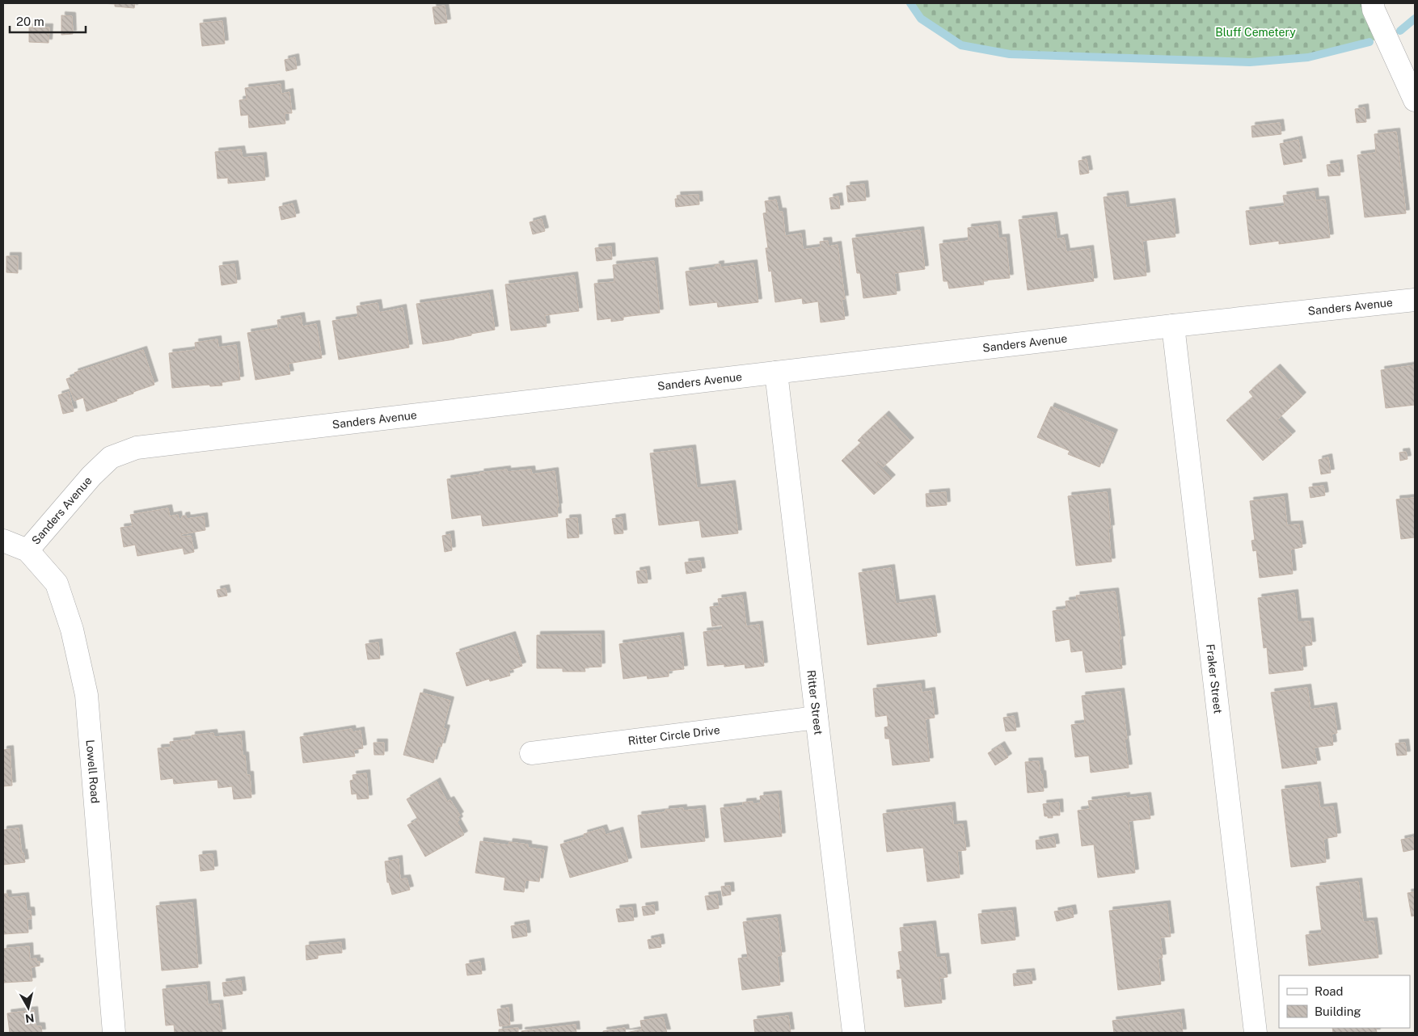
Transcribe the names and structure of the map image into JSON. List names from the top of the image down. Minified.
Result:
{"streets":{"street":["Sanders Avenue","Fraker Street","Ritter Street","Ritter Circle Drive","Lowell Road"]},"crossings":[["Sanders Avenue","Fraker Street"],["Sanders Avenue","Ritter Street"],["Sanders Avenue","Lowell Road"],["Ritter Street","Ritter Circle Drive"]],"parks":["Bluff Cemetery"],"legend":["Road","Building"],"scale_bar":"20 m","north":"bottom"}
